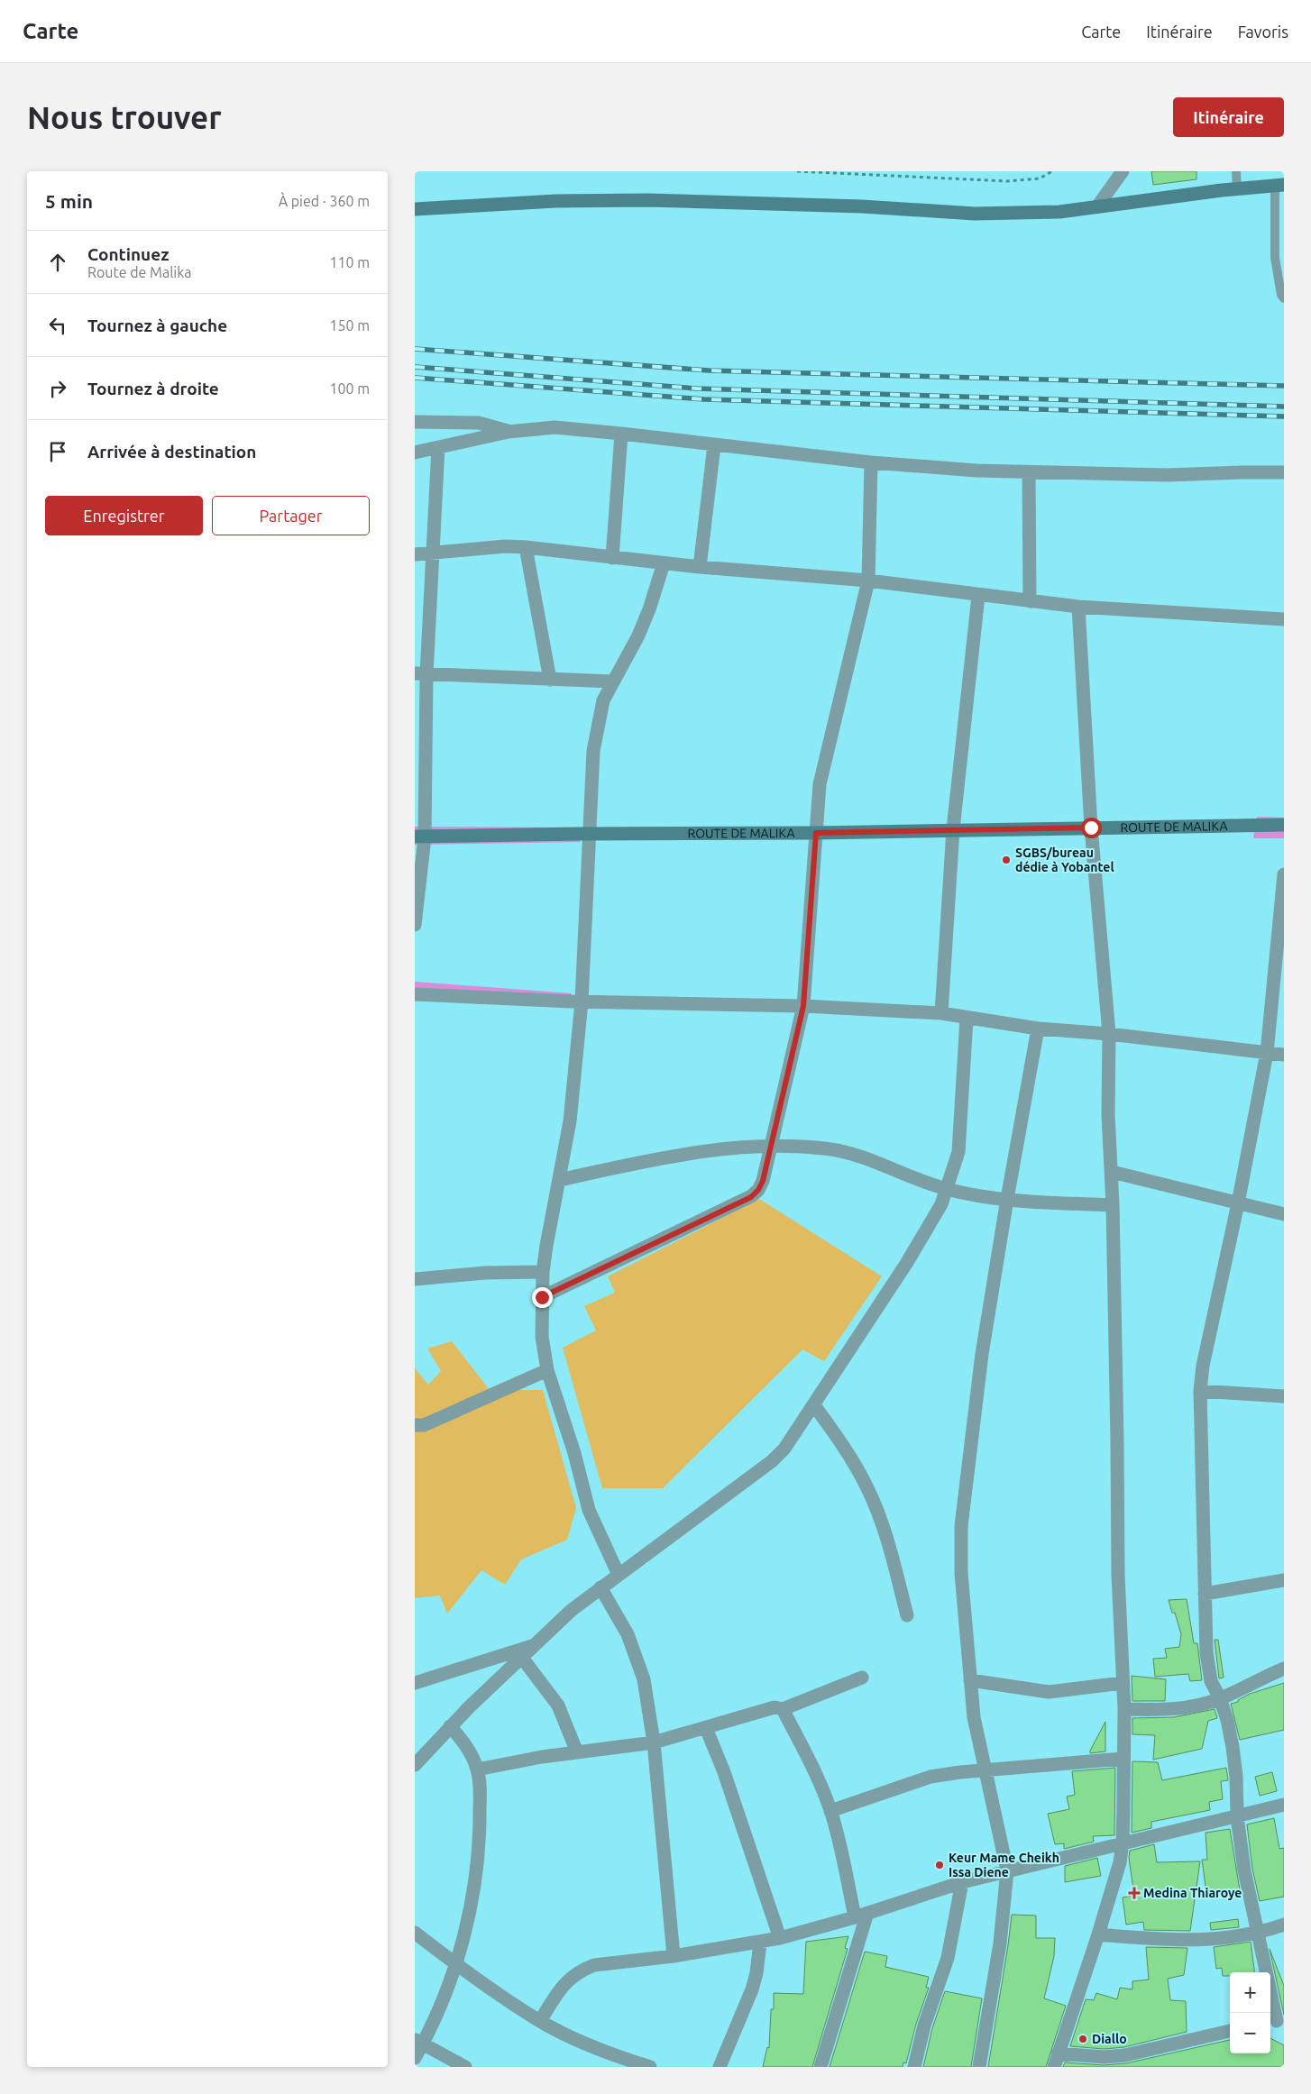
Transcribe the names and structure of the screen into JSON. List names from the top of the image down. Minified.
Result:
{"streets":{"street":["ROUTE DE MALIKA"]},"places":{"other":["SGBS/bureau dédie à Yobantel","Keur Mame Cheikh Issa Diene","Diallo"],"health":["Medina Thiaroye"]},"page":{"header":"Carte","nav":["Carte","Itinéraire","Favoris"],"buttons":["Itinéraire",["Enregistrer","Partager"]],"title":"Nous trouver","heading":["5 min","À pied · 360 m"],"list":[["Continuez","Route de Malika","110 m"],["Tournez à gauche","150 m"],["Tournez à droite","100 m"],"Arrivée à destination"],"map_buttons":["+","−"]}}
